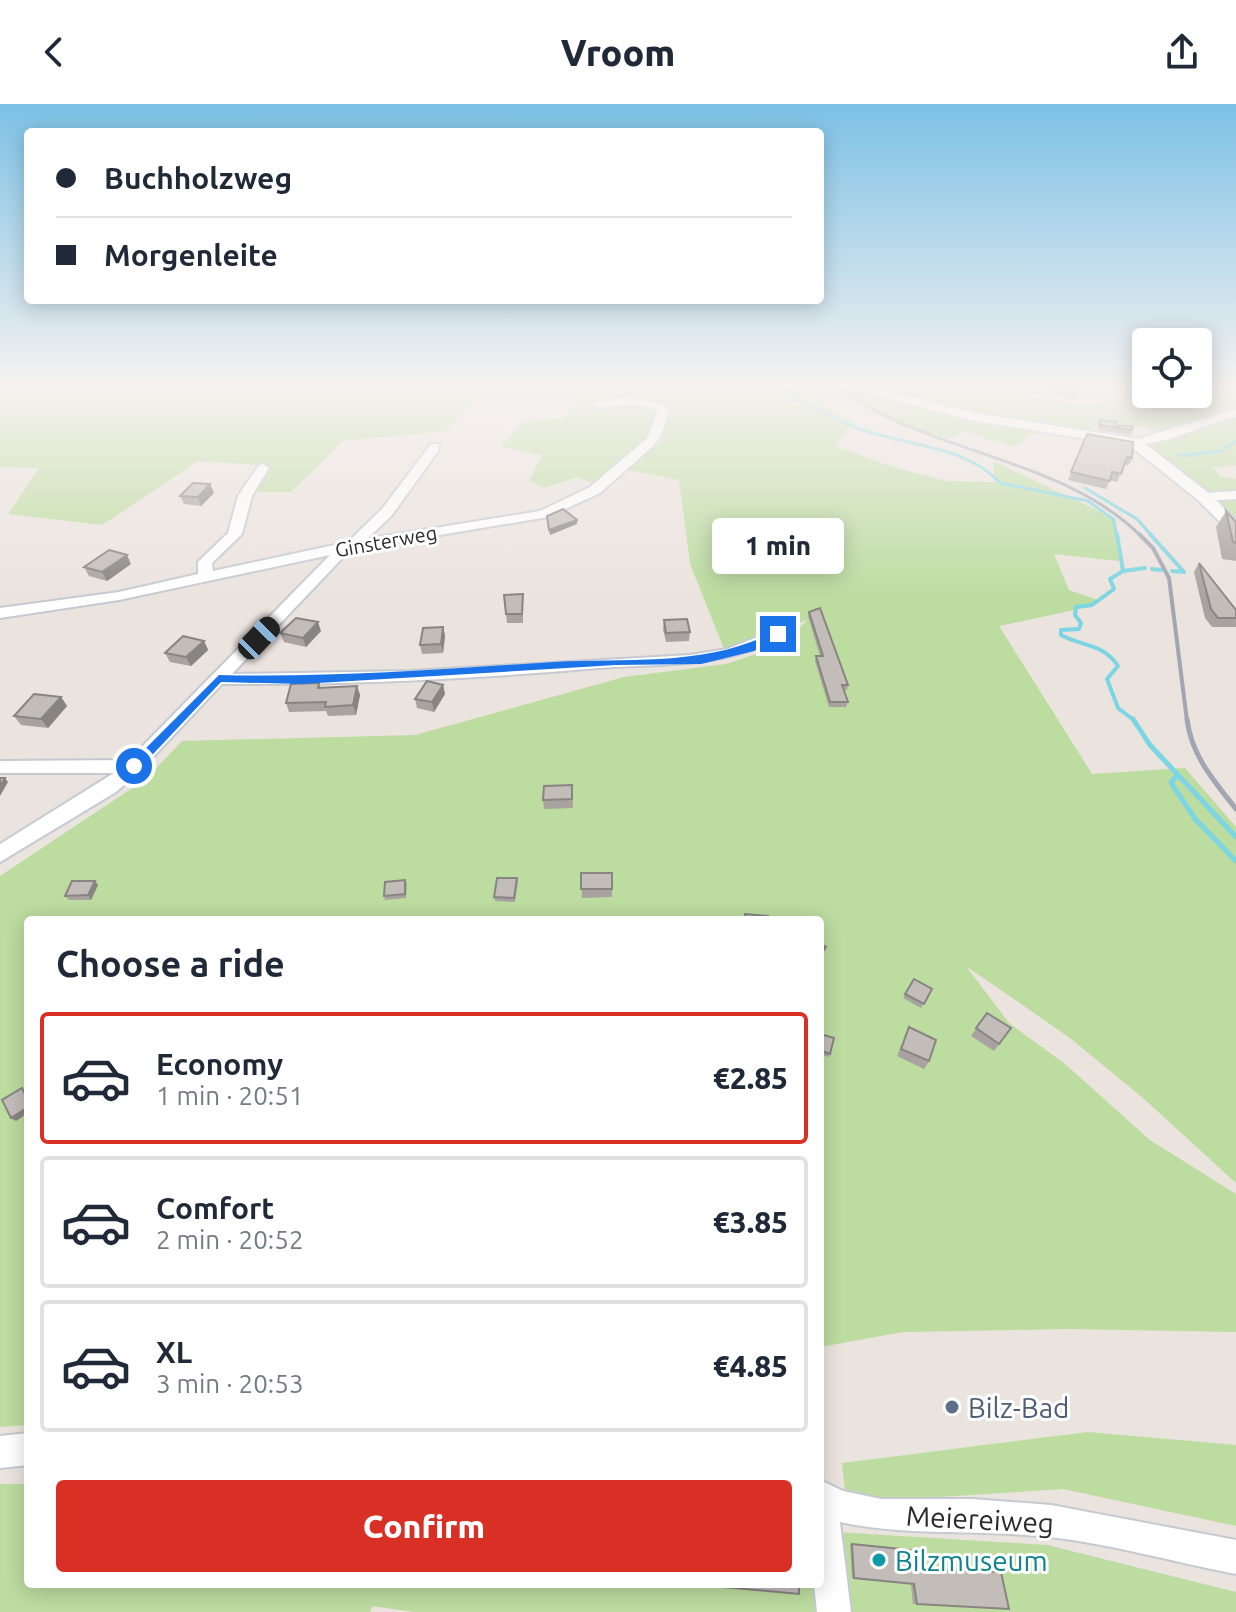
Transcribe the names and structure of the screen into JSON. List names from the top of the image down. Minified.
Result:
{"streets":{"street":["Ginsterweg","Meiereiweg"]},"places":["Bilz-Bad","Bilzmuseum"],"page":{"header":"Vroom","banner":["Buchholzweg","Morgenleite"],"bubble":"1 min","heading":"Choose a ride","list":[{"name":"Economy","note":"1 min · 20:51","value":"€2.85"},{"name":"Comfort","note":"2 min · 20:52","value":"€3.85"},{"name":"XL","note":"3 min · 20:53","value":"€4.85"}],"buttons":"Confirm"}}
